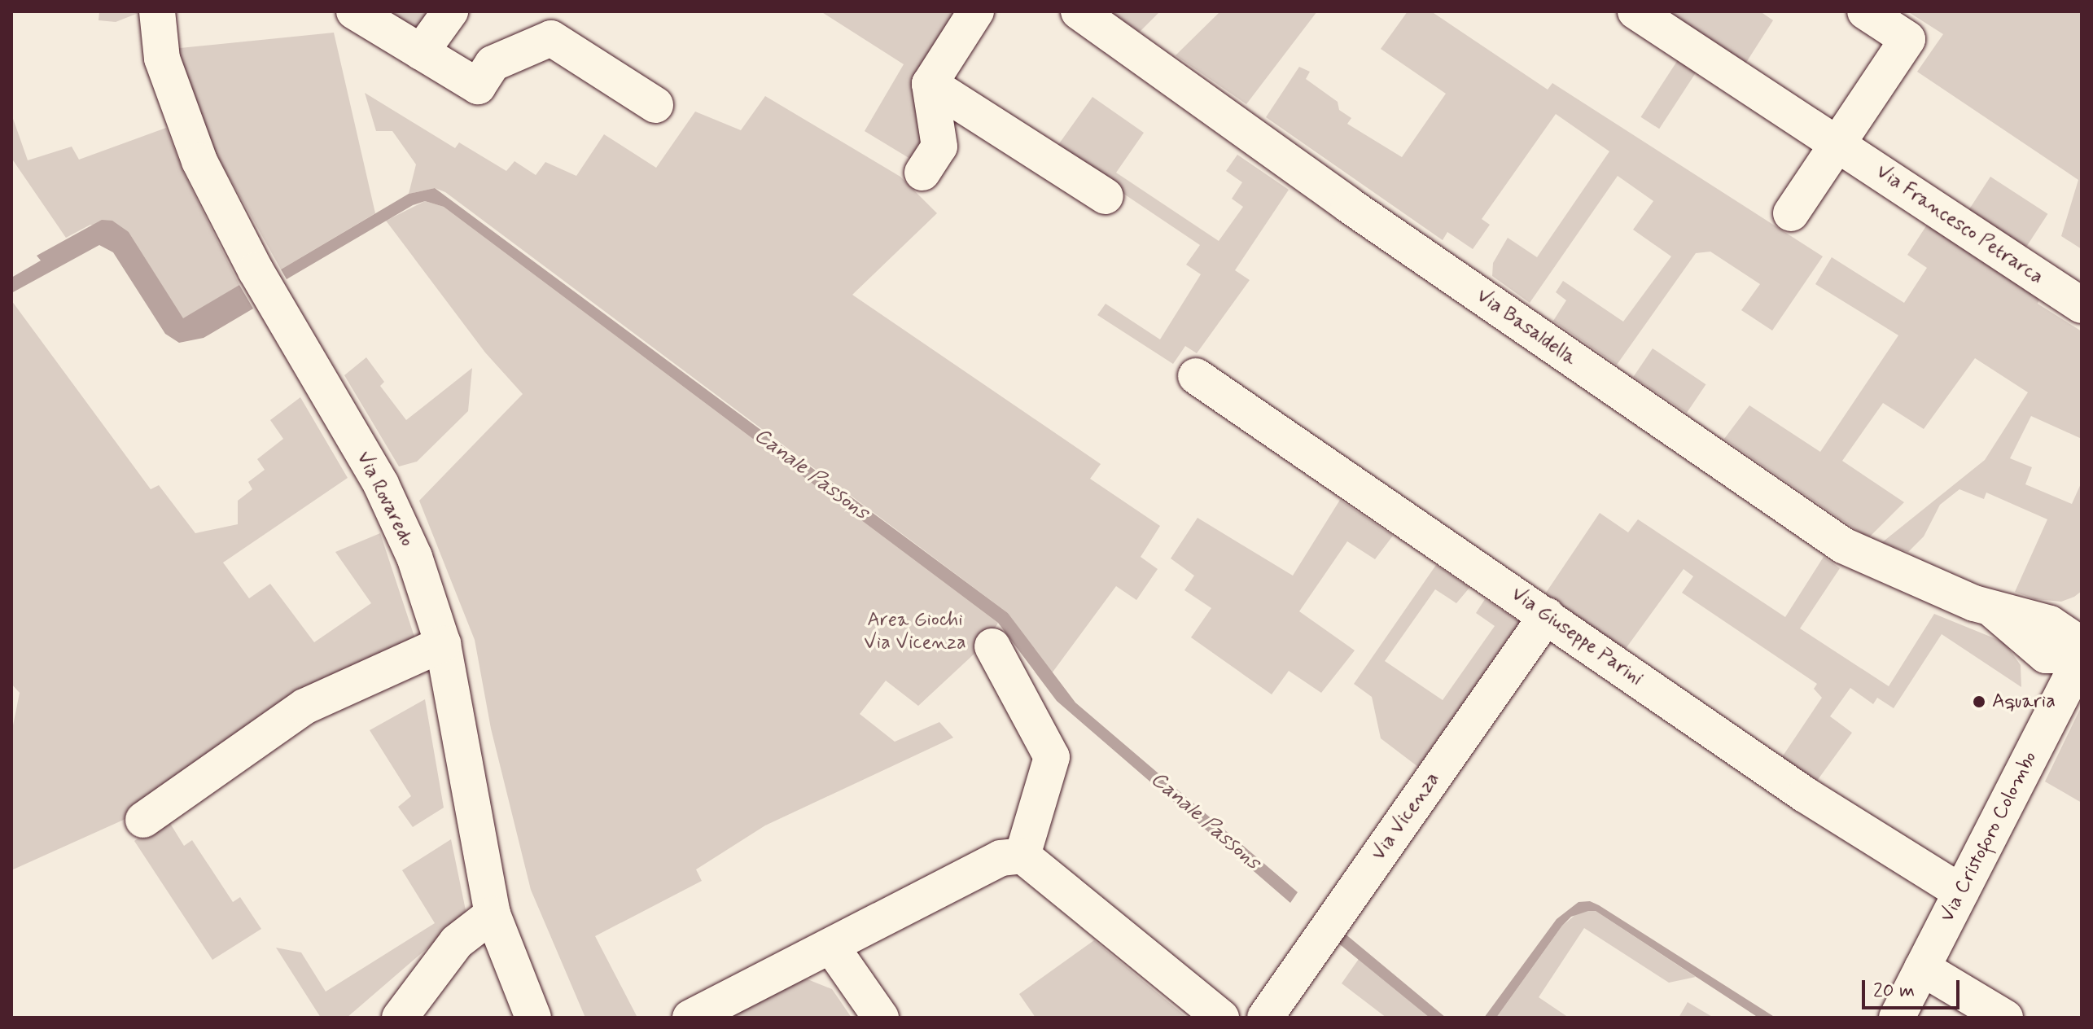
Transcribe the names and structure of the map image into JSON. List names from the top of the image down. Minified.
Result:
{"streets":{"street":["Via Francesco Petrarca","Via Basaldella","Via Rovaredo","Via Giuseppe Parini","Via Vicenza","Via Cristoforo Colombo"]},"crossings":[["Via Basaldella","Via Cristoforo Colombo"],["Via Giuseppe Parini","Via Vicenza"],["Via Giuseppe Parini","Via Cristoforo Colombo"]],"water":["Canale Passons"],"parks":["Area Giochi Via Vicenza"],"places":["Aquaria"],"scale_bar":"20 m"}
